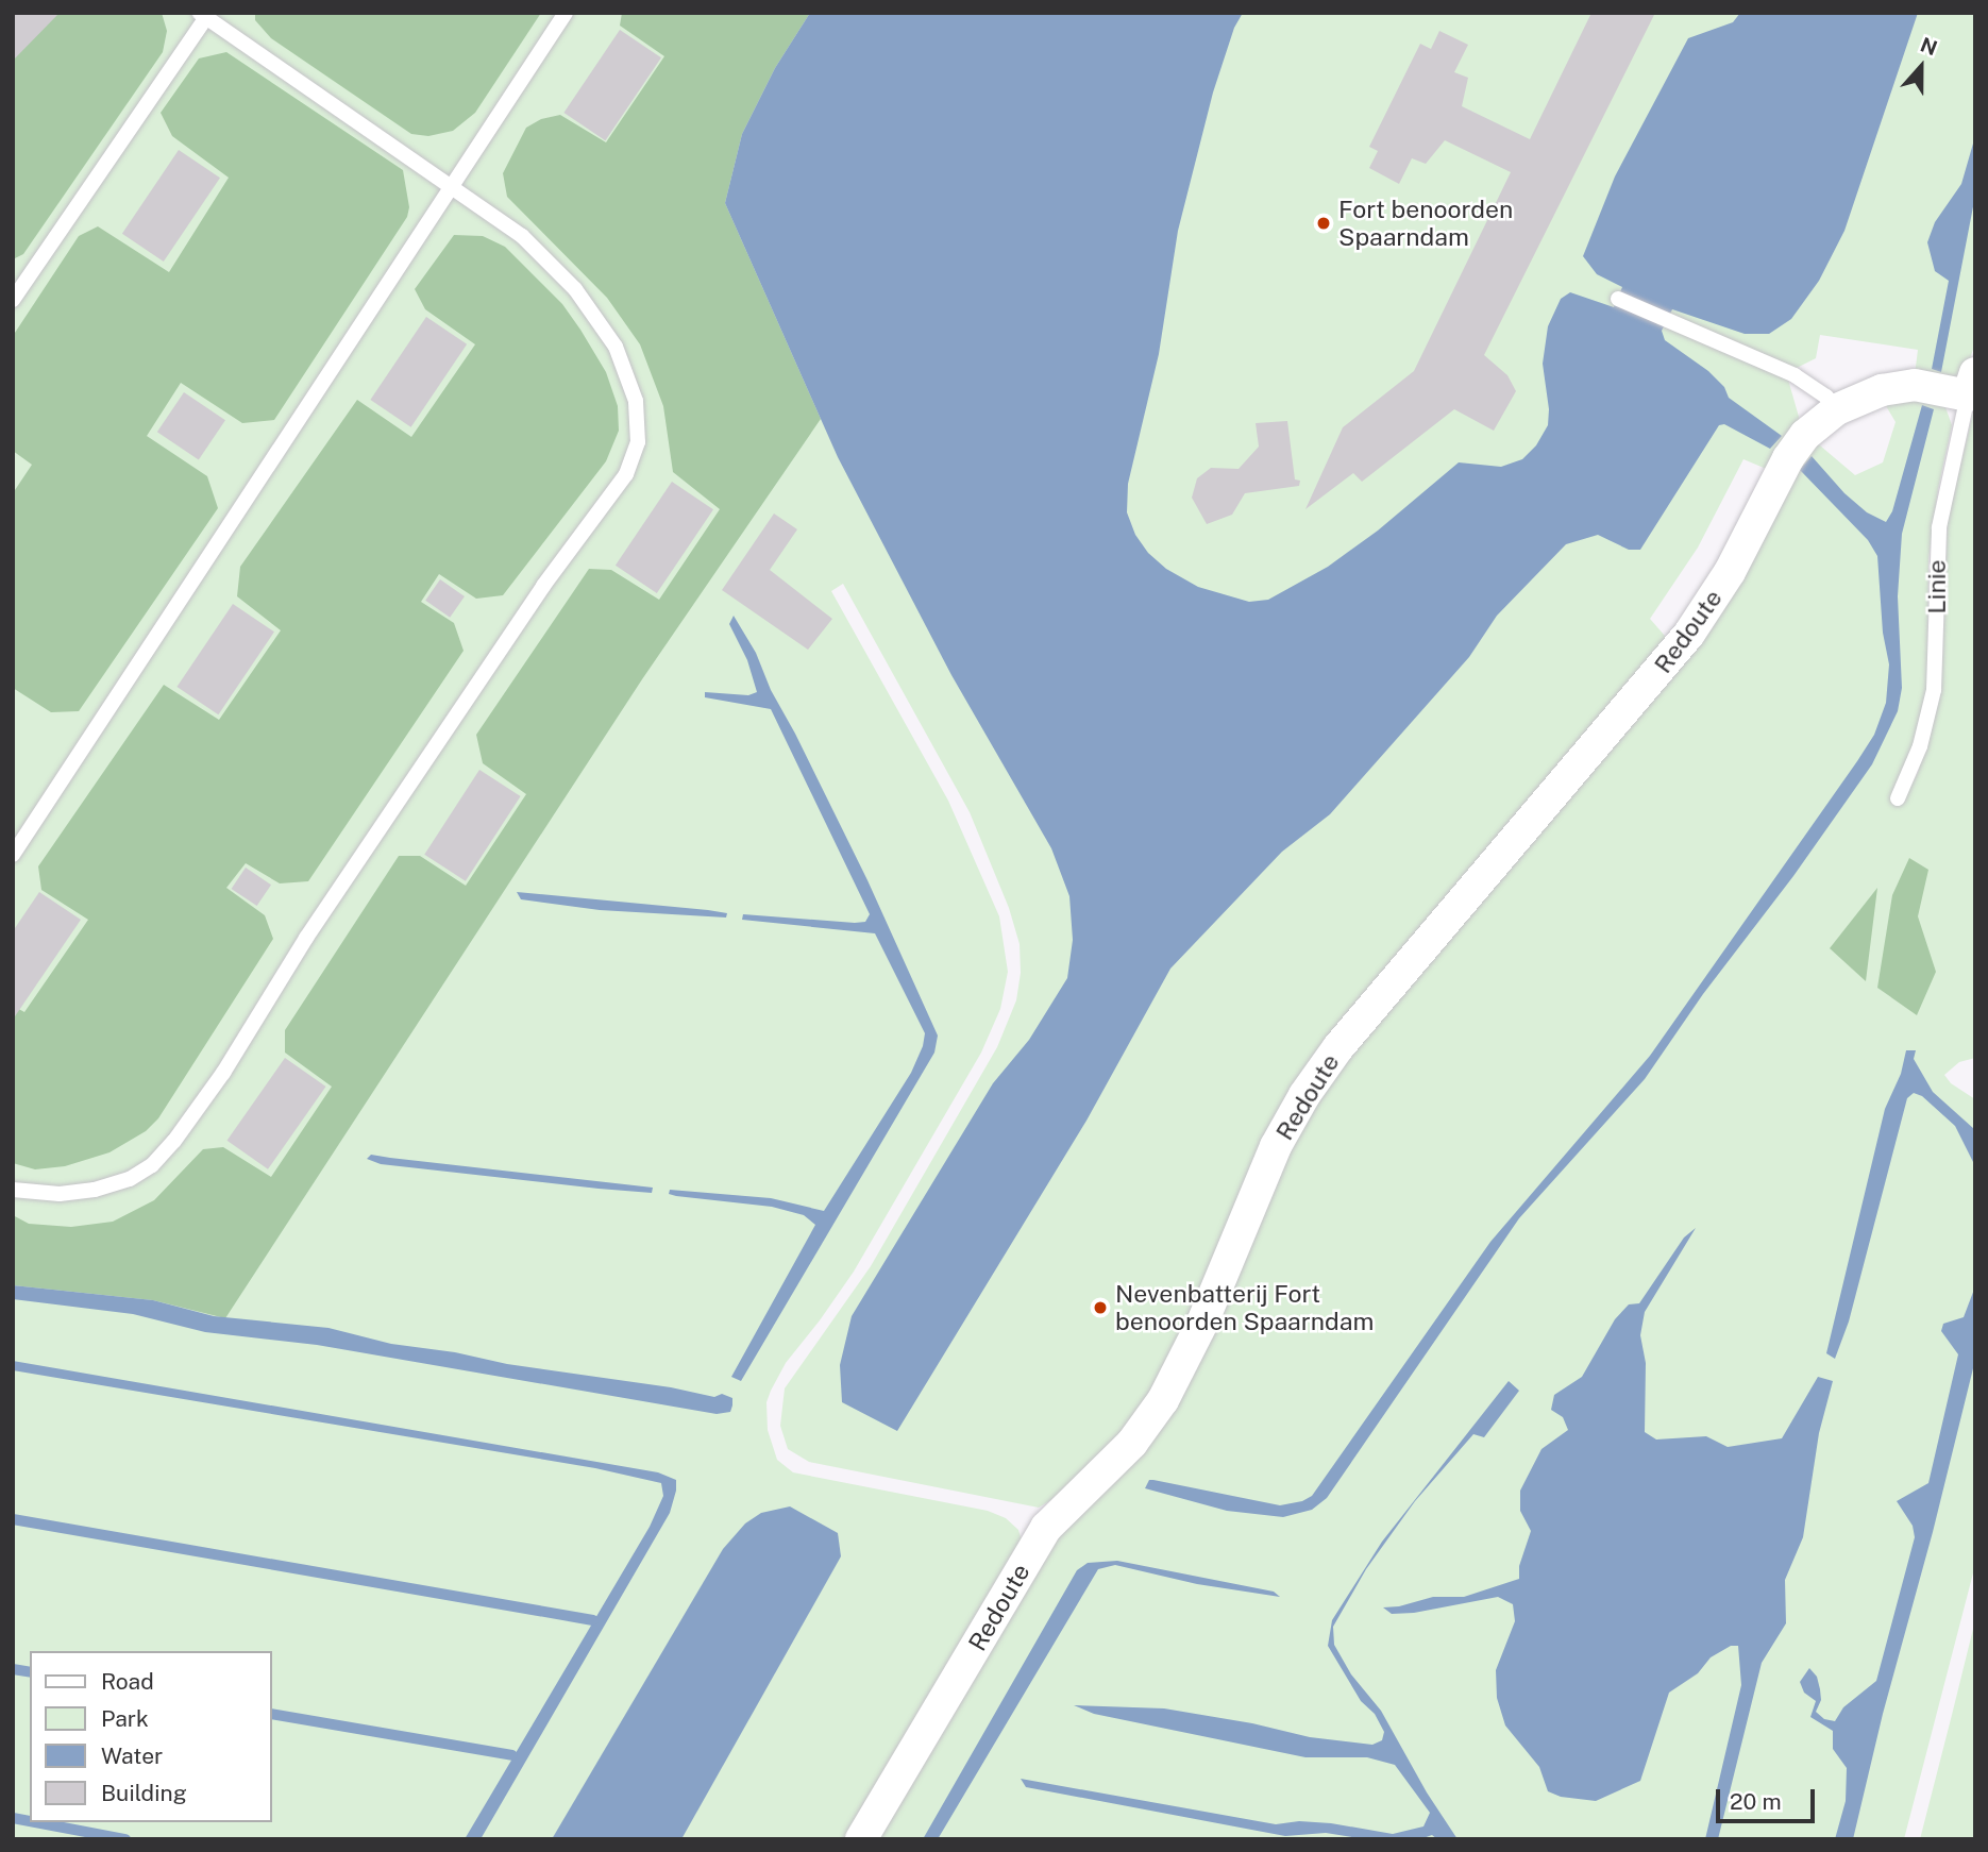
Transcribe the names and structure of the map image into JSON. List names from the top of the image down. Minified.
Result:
{"streets":{"street":["Redoute"],"lane":["Linie"]},"crossings":[["Linie","Redoute"]],"places":["Fort benoorden Spaarndam","Nevenbatterij Fort benoorden Spaarndam"],"legend":["Road","Park","Water","Building"],"scale_bar":"20 m","north":"top"}
